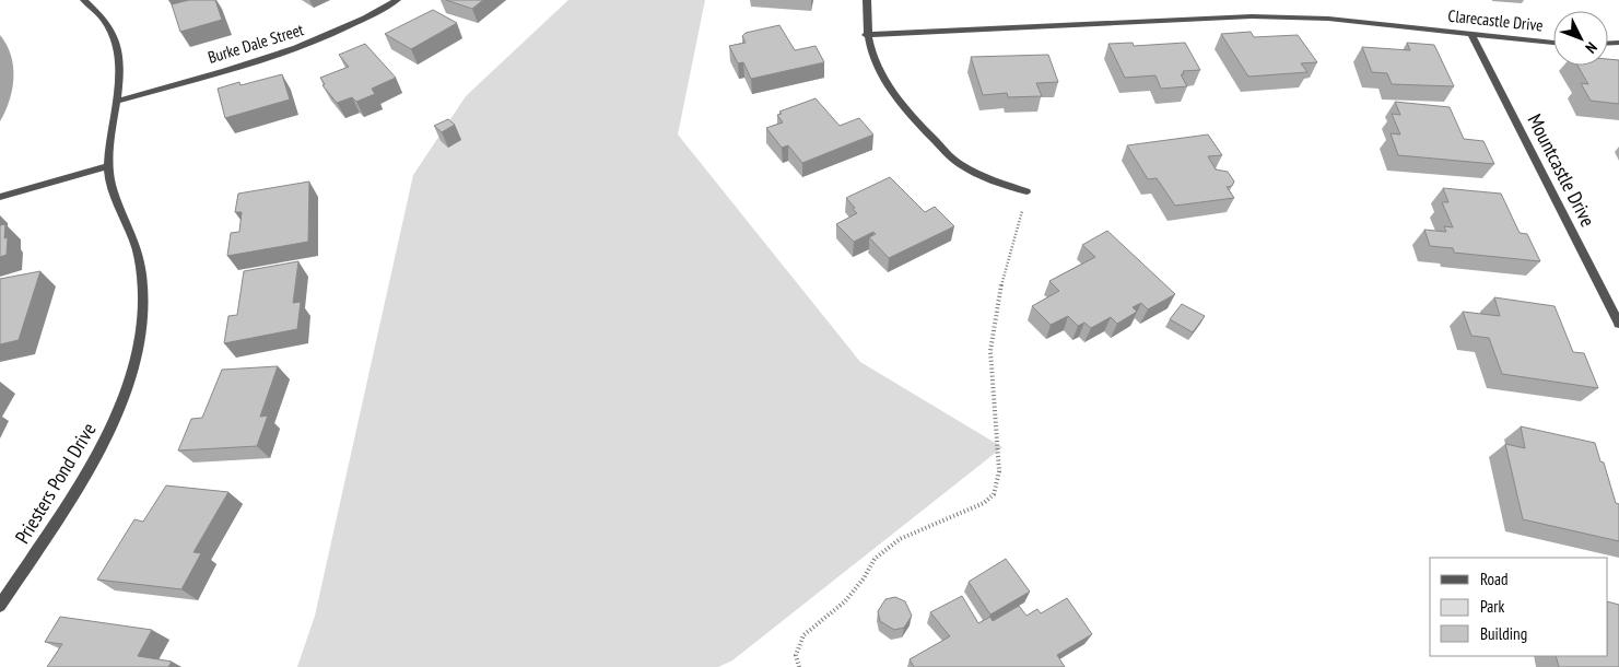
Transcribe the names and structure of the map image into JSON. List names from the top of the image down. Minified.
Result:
{"streets":{"street":["Clarecastle Drive","Burke Dale Street","Mountcastle Drive","Priesters Pond Drive"]},"crossings":[["Clarecastle Drive","Mountcastle Drive"],["Burke Dale Street","Priesters Pond Drive"]],"legend":["Road","Park","Building"],"north":"bottom right"}
